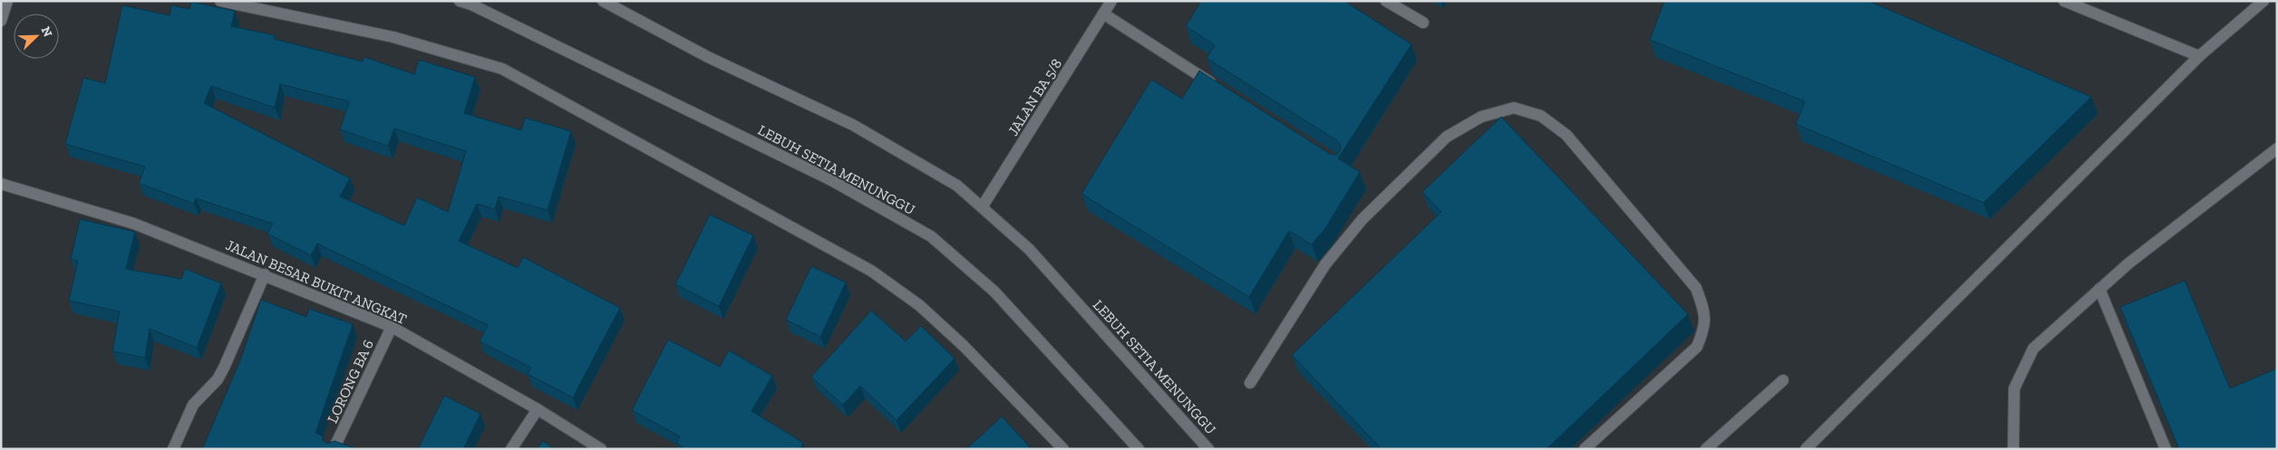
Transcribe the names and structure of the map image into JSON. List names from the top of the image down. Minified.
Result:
{"streets":{"street":["JALAN BA 5/8","LEBUH SETIA MENUNGGU","JALAN BESAR BUKIT ANGKAT","LORONG BA 6"]},"crossings":[["JALAN BA 5/8","LEBUH SETIA MENUNGGU"],["JALAN BESAR BUKIT ANGKAT","LORONG BA 6"]],"north":"top right"}
